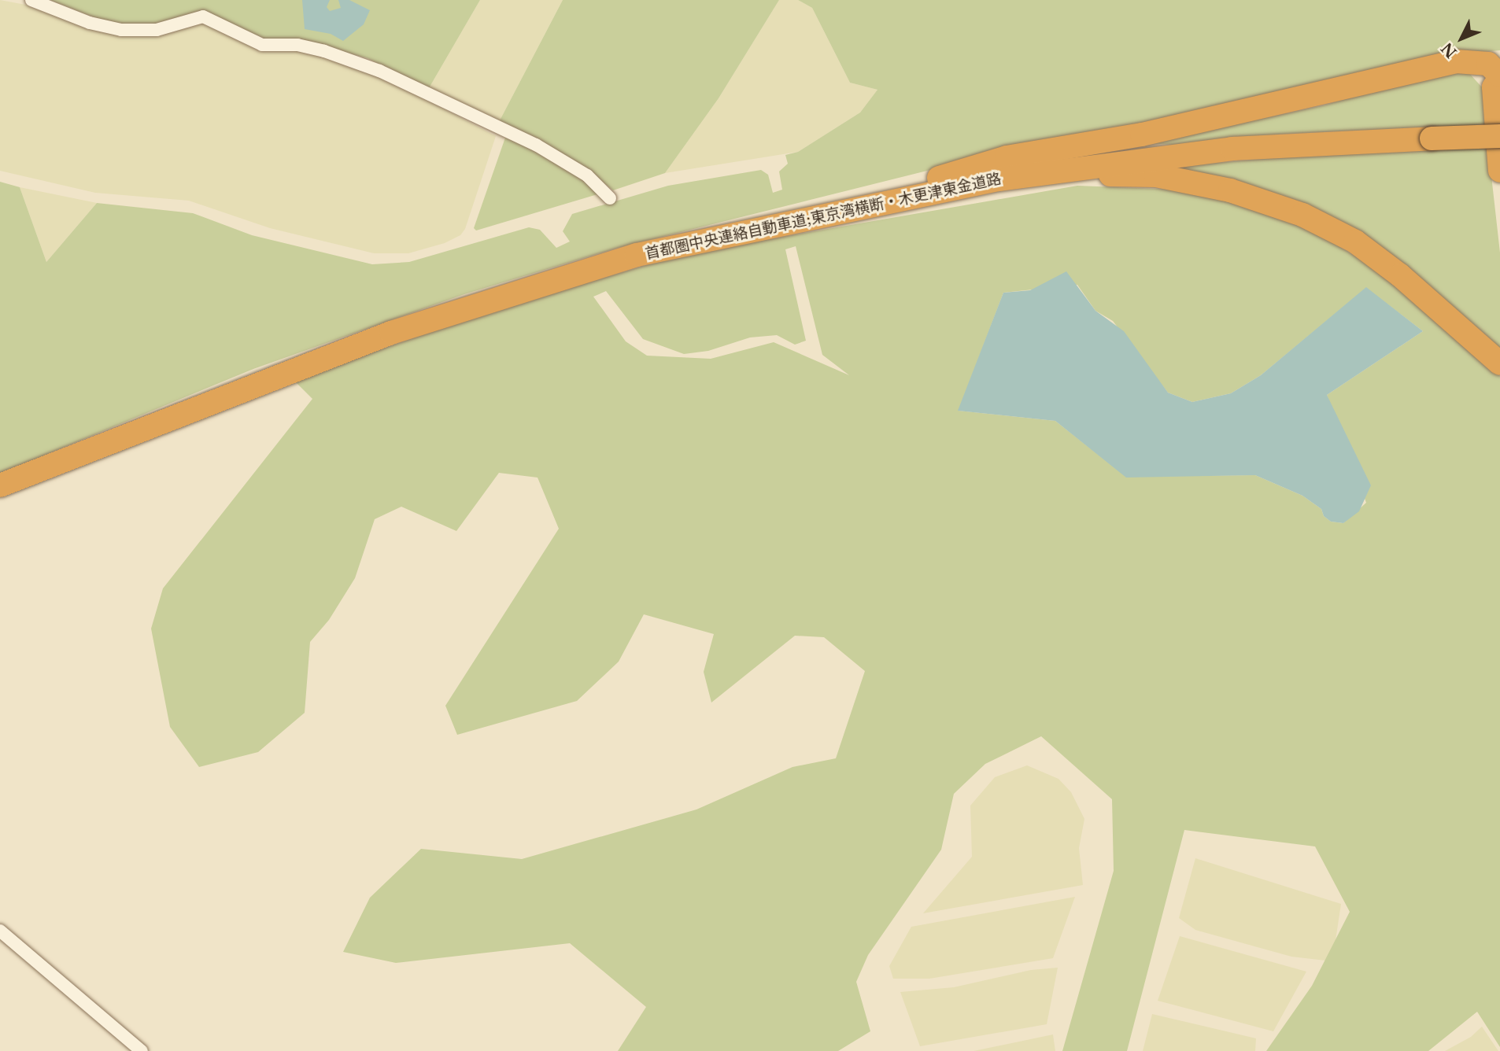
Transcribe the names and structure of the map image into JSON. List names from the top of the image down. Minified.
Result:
{"streets":{"highway":["首都圏中央連絡自動車道;東京湾横断・木更津東金道路"]},"north":"bottom left"}
